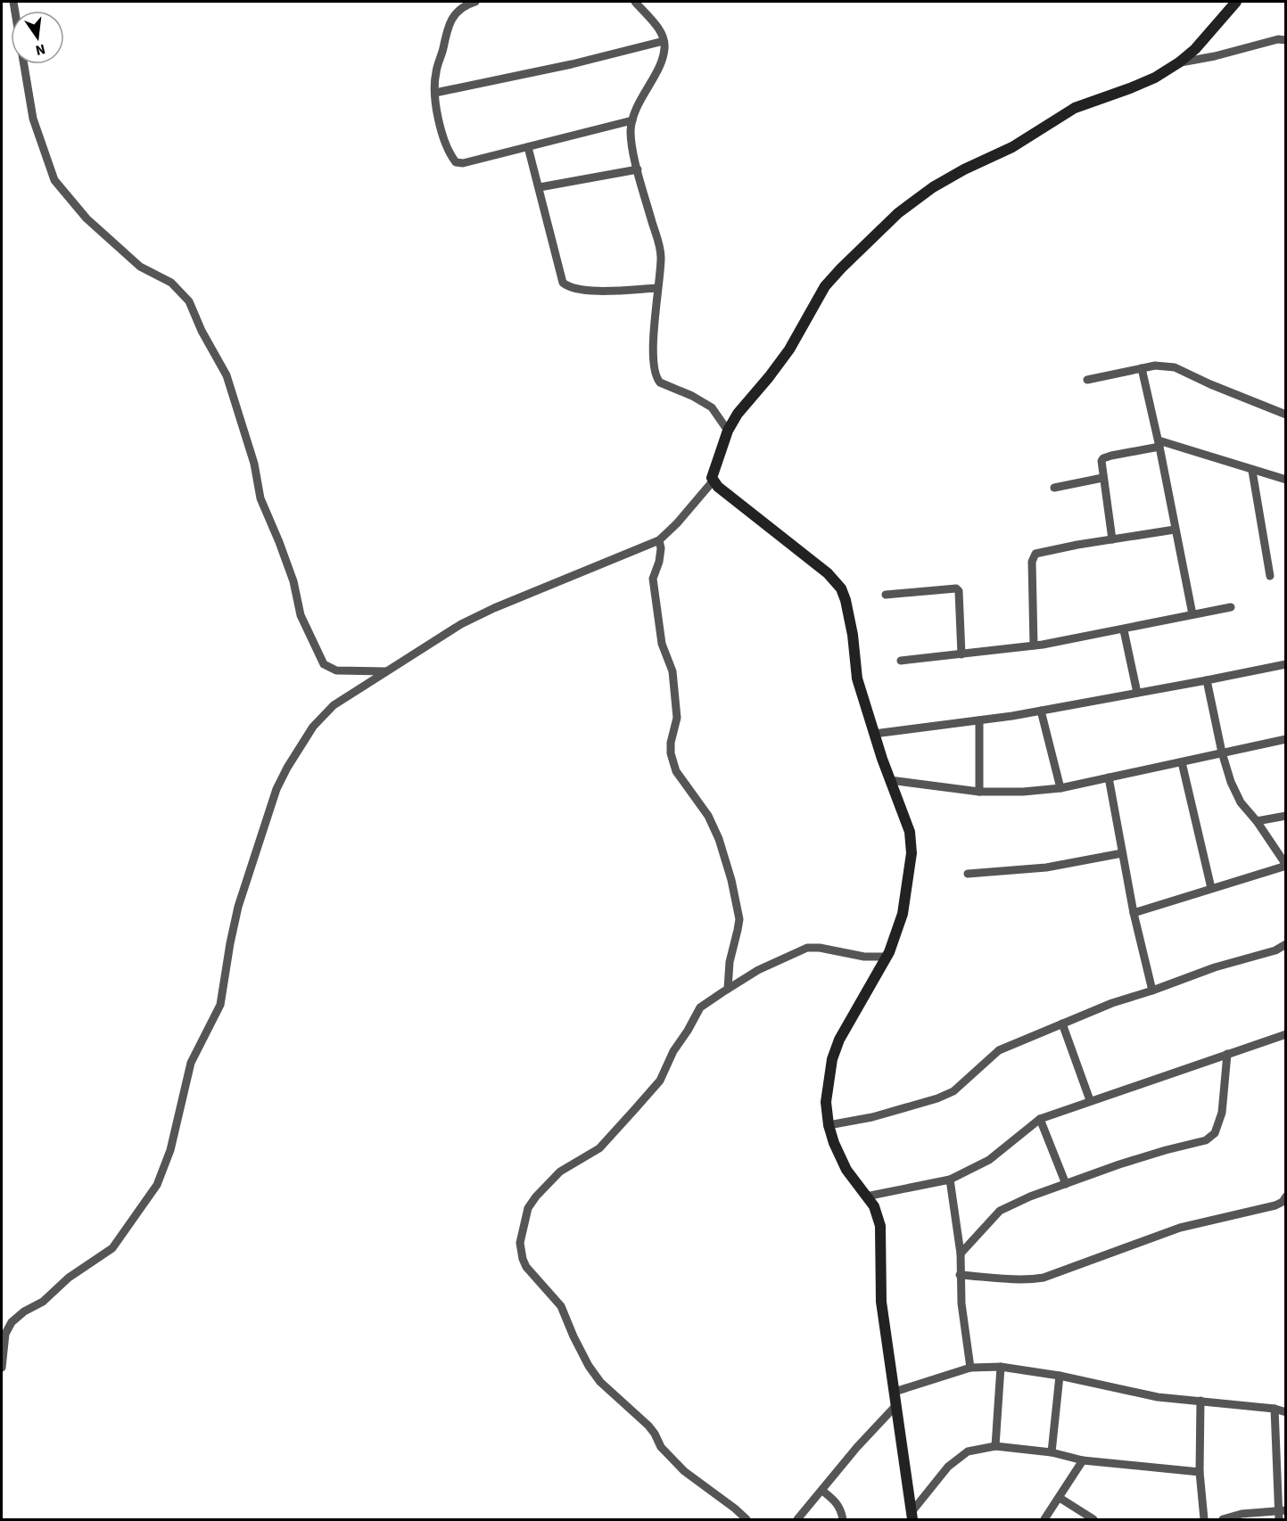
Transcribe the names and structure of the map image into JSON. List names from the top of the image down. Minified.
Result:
{"north":"bottom"}
